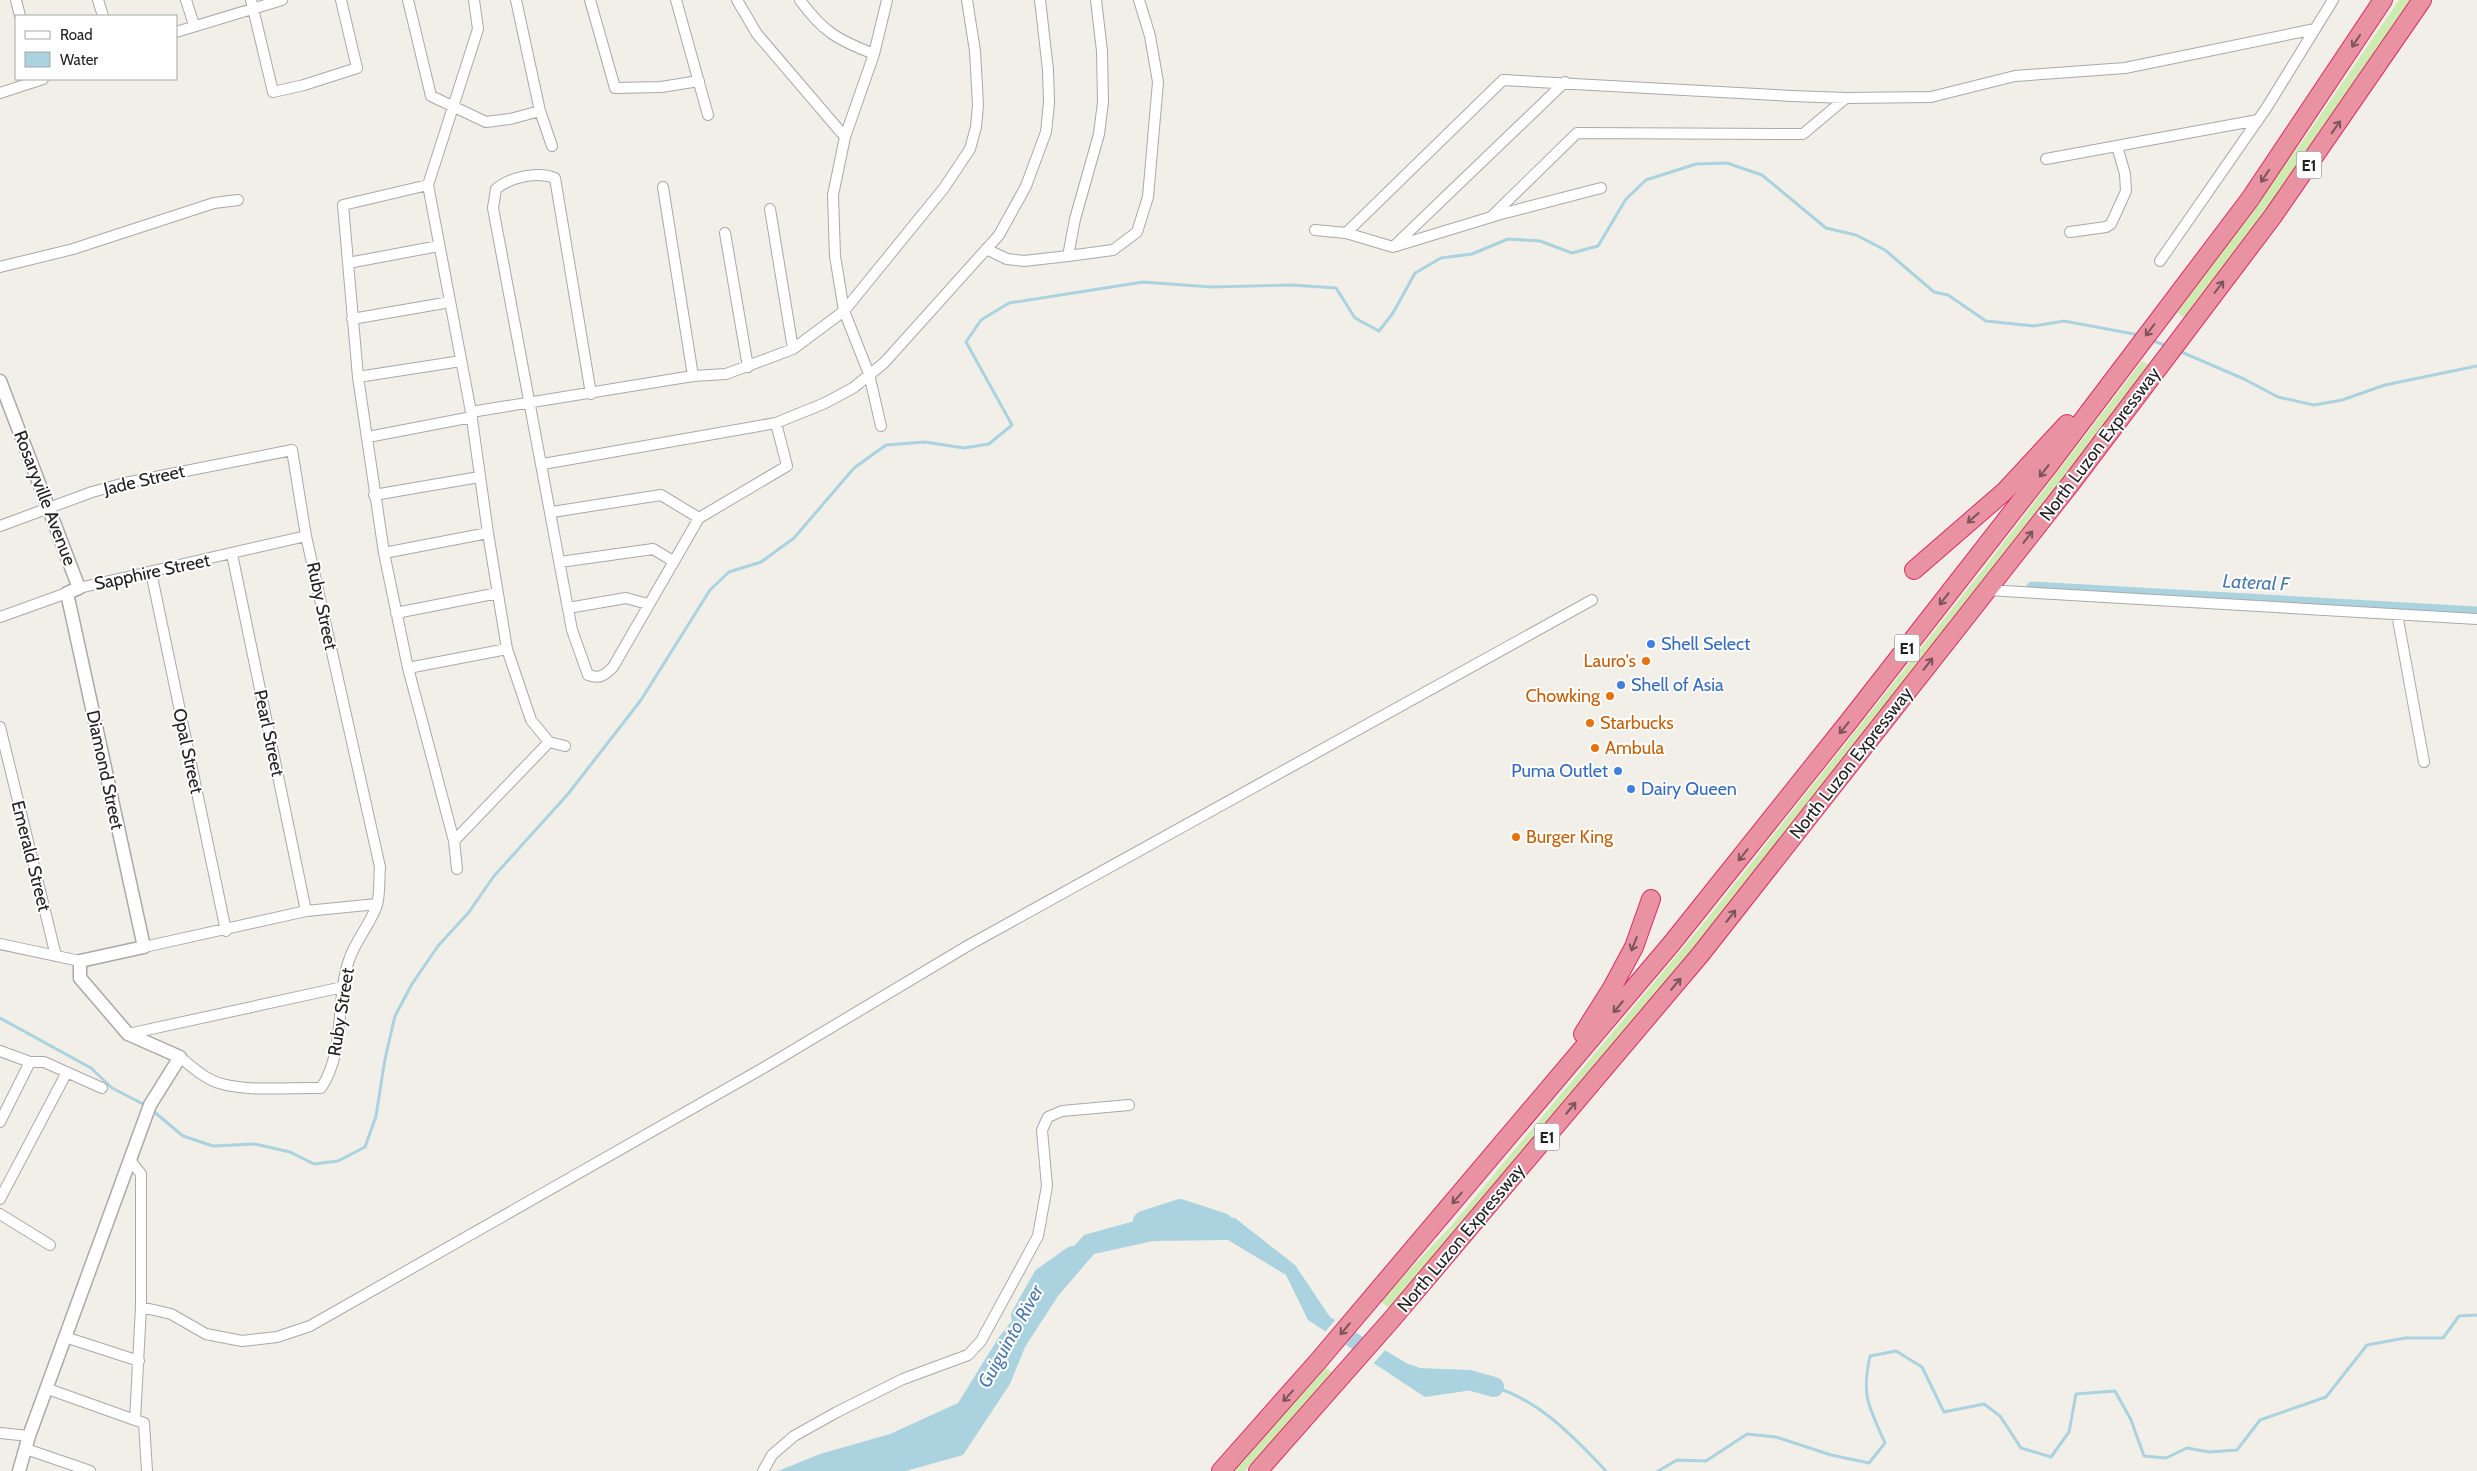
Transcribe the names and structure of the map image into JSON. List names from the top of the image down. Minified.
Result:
{"streets":{"highway":["E1","North Luzon Expressway"],"street":["Jade Street","Rosaryville Avenue","Sapphire Street","Ruby Street","Pearl Street","Opal Street","Diamond Street","Emerald Street"]},"crossings":[["Jade Street","Rosaryville Avenue"],["Jade Street","Ruby Street"],["Rosaryville Avenue","Sapphire Street"],["Sapphire Street","Ruby Street"],["Sapphire Street","Pearl Street"],["Sapphire Street","Opal Street"],["Sapphire Street","Diamond Street"]],"water":["Lateral F","Guiguinto River"],"places":["Shell Select","Lauro's","Shell of Asia","Chowking","Starbucks","Ambula","Puma Outlet","Dairy Queen","Burger King"],"legend":["Road","Water"]}
